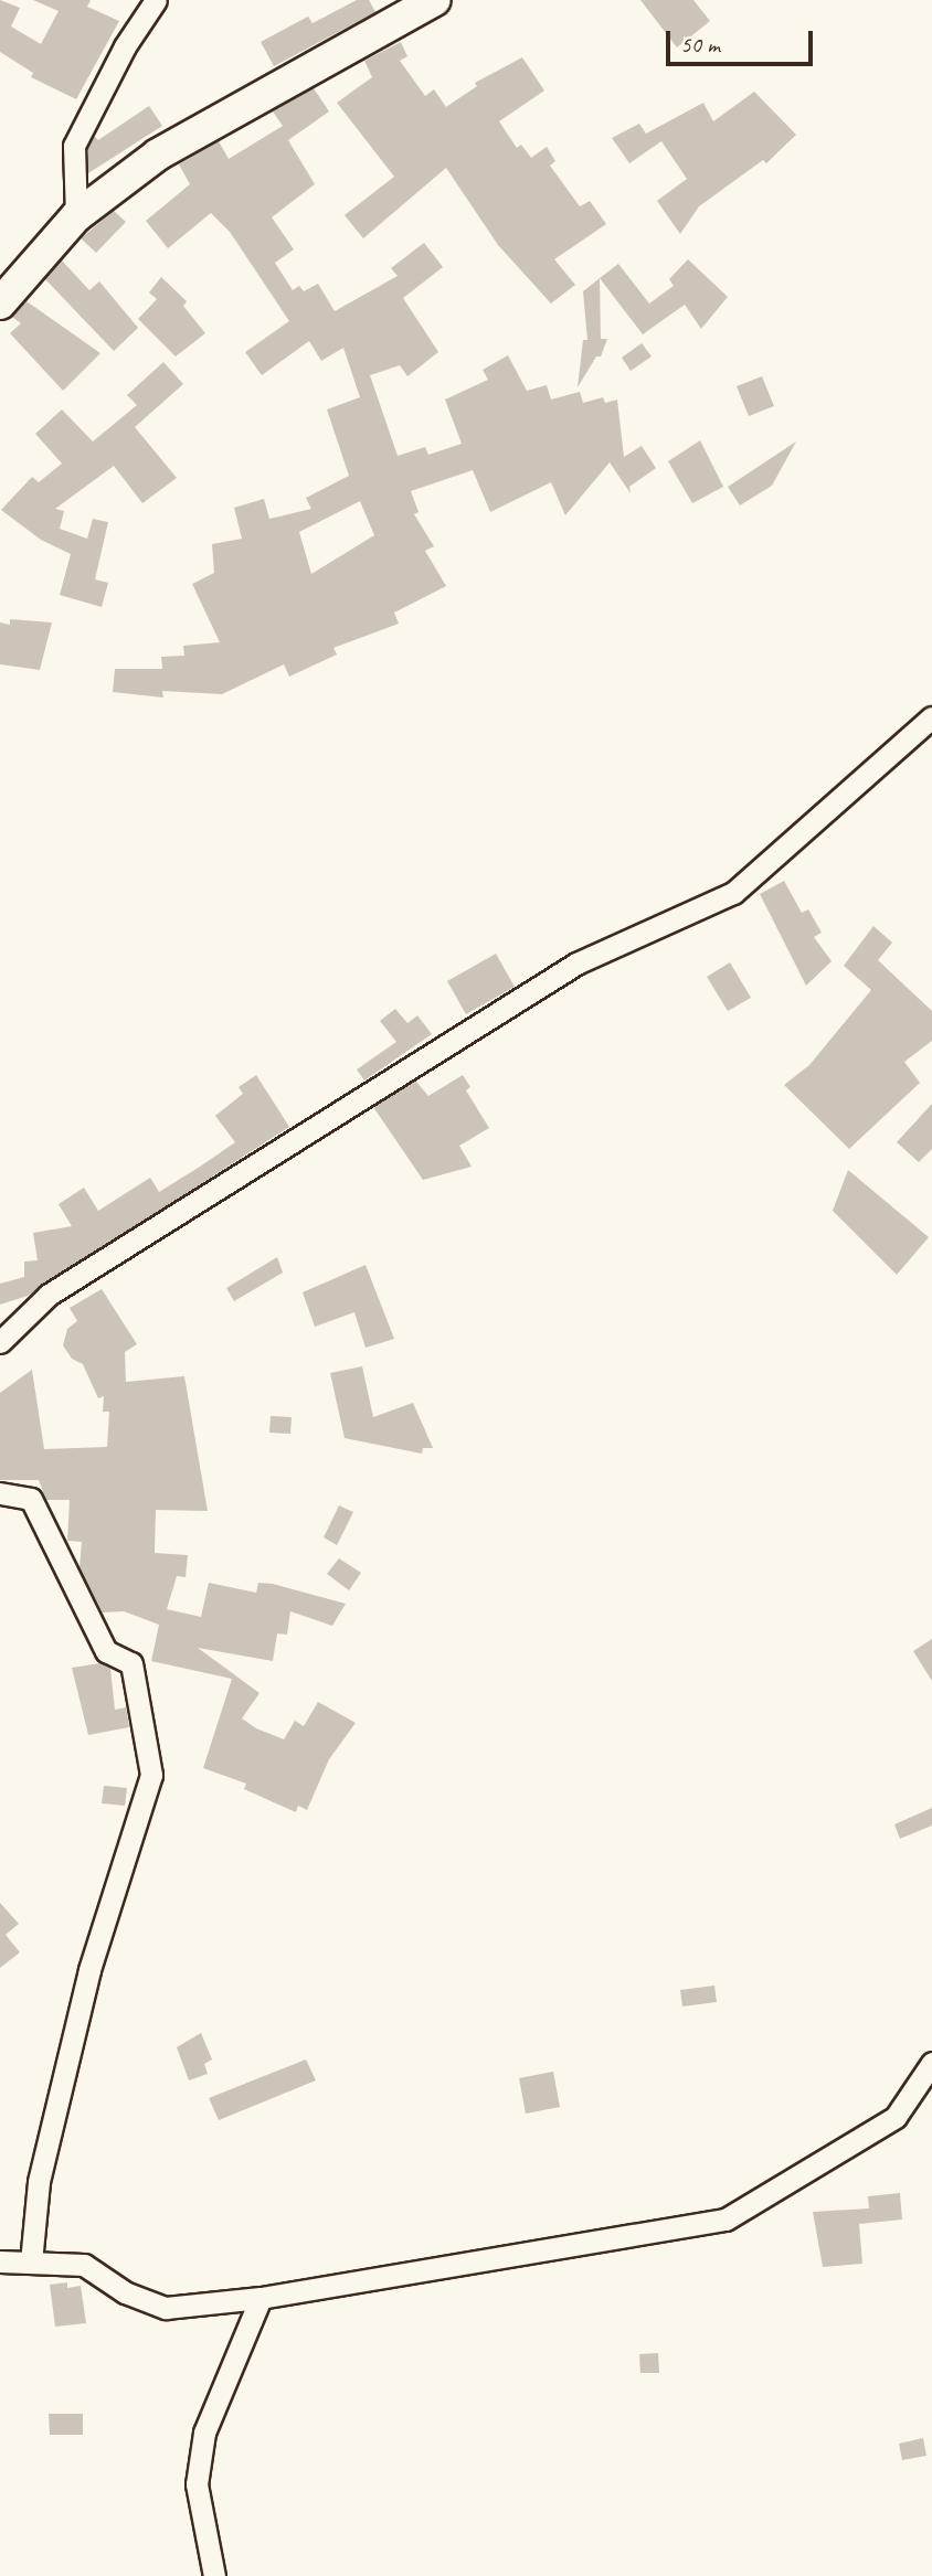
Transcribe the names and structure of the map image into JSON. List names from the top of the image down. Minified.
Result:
{"scale_bar":"50 m"}
